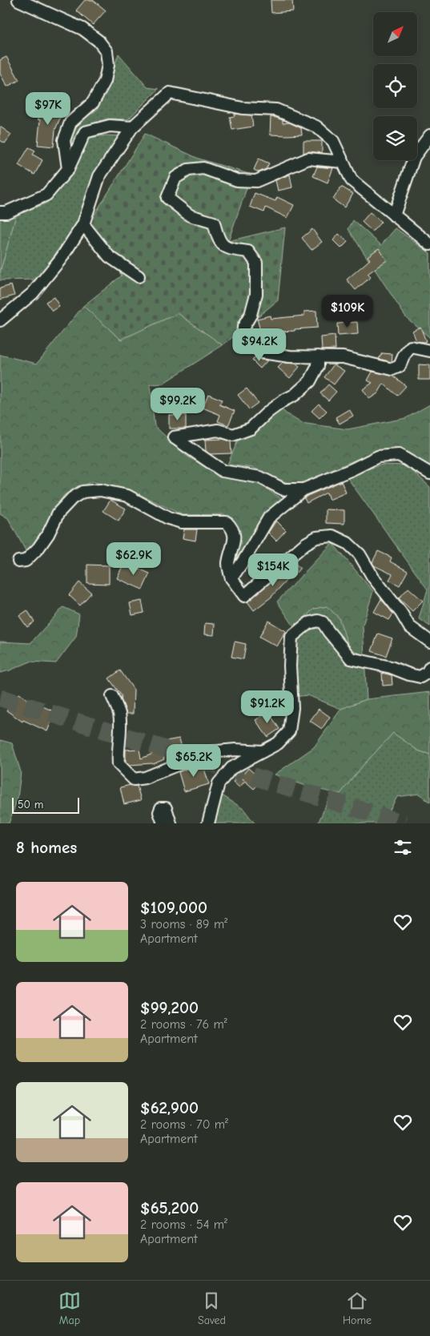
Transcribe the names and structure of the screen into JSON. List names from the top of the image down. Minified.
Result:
{"scale_bar":"50 m","north":"top right","page":{"price":["$97K","$109K","$94.2K","$99.2K","$62.9K","$154K","$91.2K","$65.2K"],"scale":"50 m","heading":"8 homes","list":[{"name":"$109,000","note":"3 rooms · 89 m² · Apartment"},{"name":"$99,200","note":"2 rooms · 76 m² · Apartment"},{"name":"$62,900","note":"2 rooms · 70 m² · Apartment"},{"name":"$65,200","note":"2 rooms · 54 m² · Apartment"}],"tabs":["Map","Saved","Home"]}}
